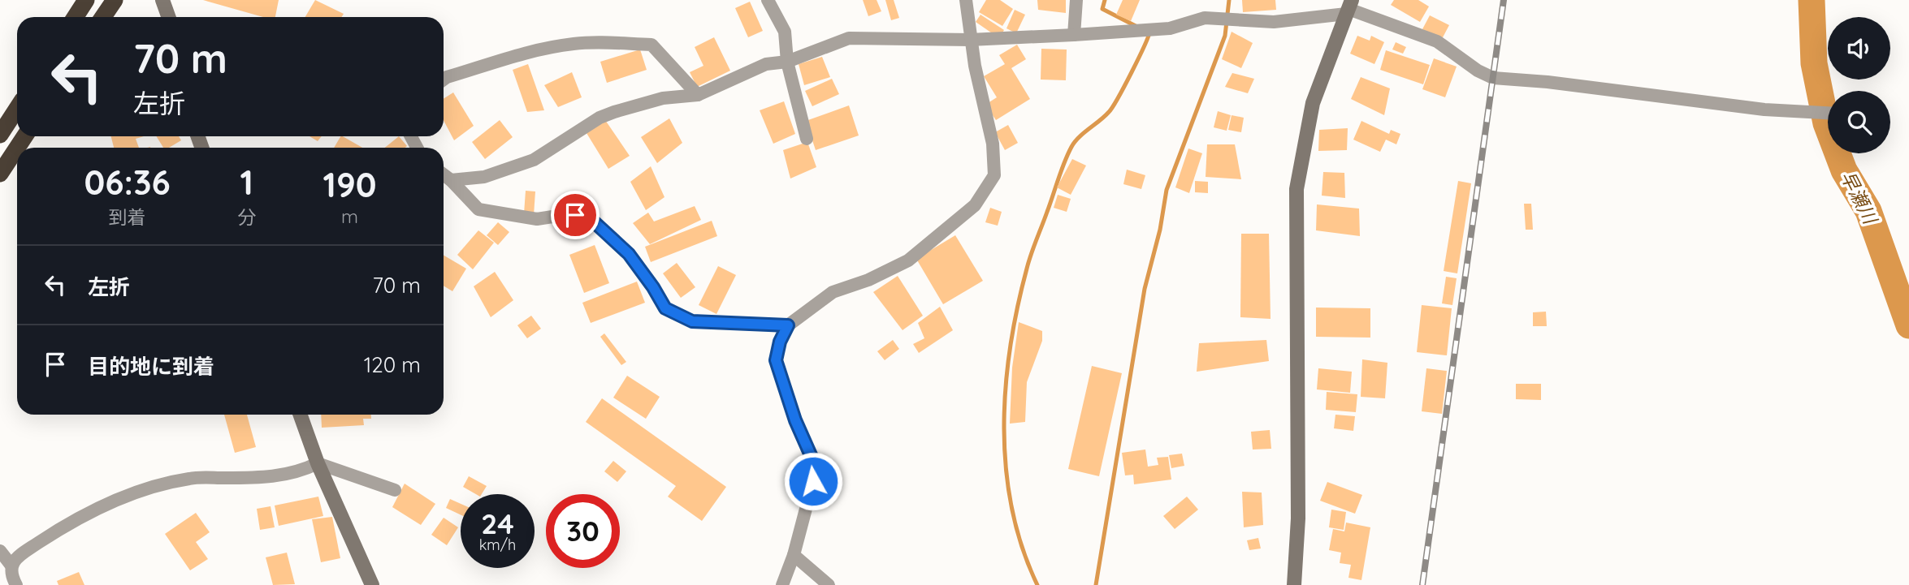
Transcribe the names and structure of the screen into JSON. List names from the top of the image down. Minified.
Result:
{"water":["早瀬川"],"page":{"turn":["70 m","左折"],"eta":["06:36","到着","1","分","190","m"],"list":[{"name":"左折","value":"70 m"},{"name":"目的地に到着","value":"120 m"}],"speed":"24 km/h","limit":"30"}}
